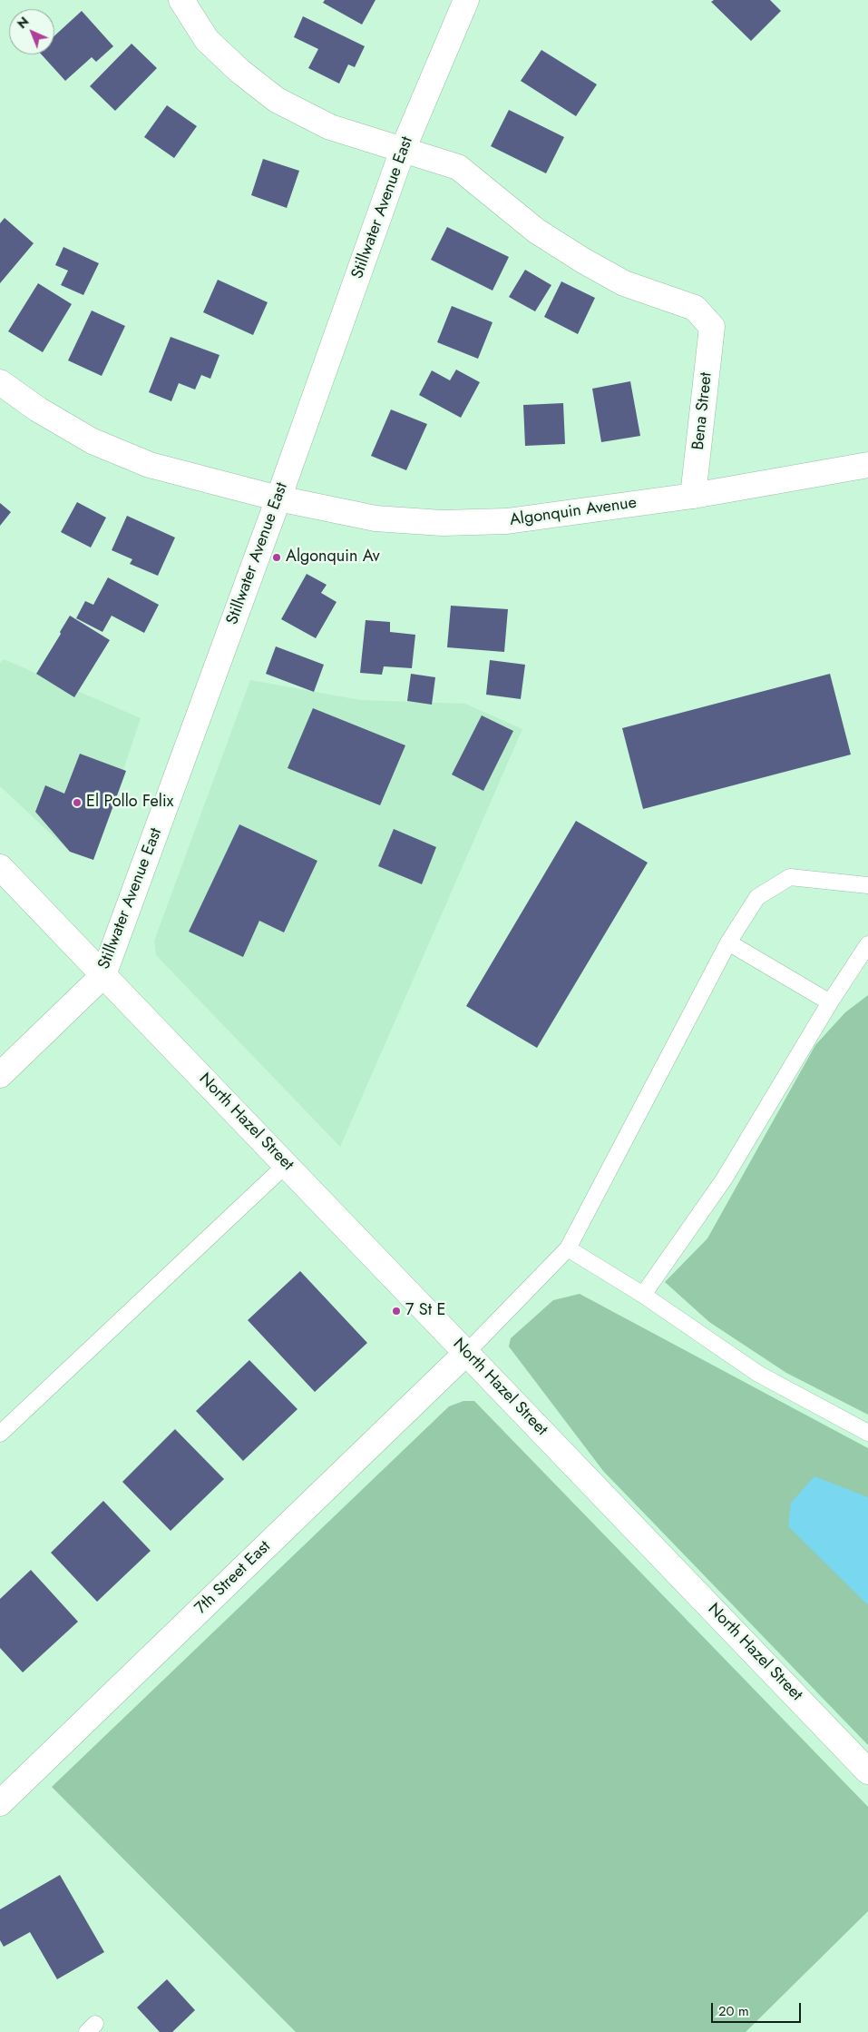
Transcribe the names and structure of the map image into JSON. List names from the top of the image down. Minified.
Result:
{"streets":{"street":["Stillwater Avenue East","Bena Street","Algonquin Avenue","North Hazel Street","7th Street East"]},"crossings":[["Stillwater Avenue East","Bena Street"],["Stillwater Avenue East","Algonquin Avenue"],["Stillwater Avenue East","North Hazel Street"],["Bena Street","Algonquin Avenue"],["North Hazel Street","7th Street East"]],"places":["Algonquin Av","El Pollo Felix","7 St E"],"scale_bar":"20 m","north":"top left"}
